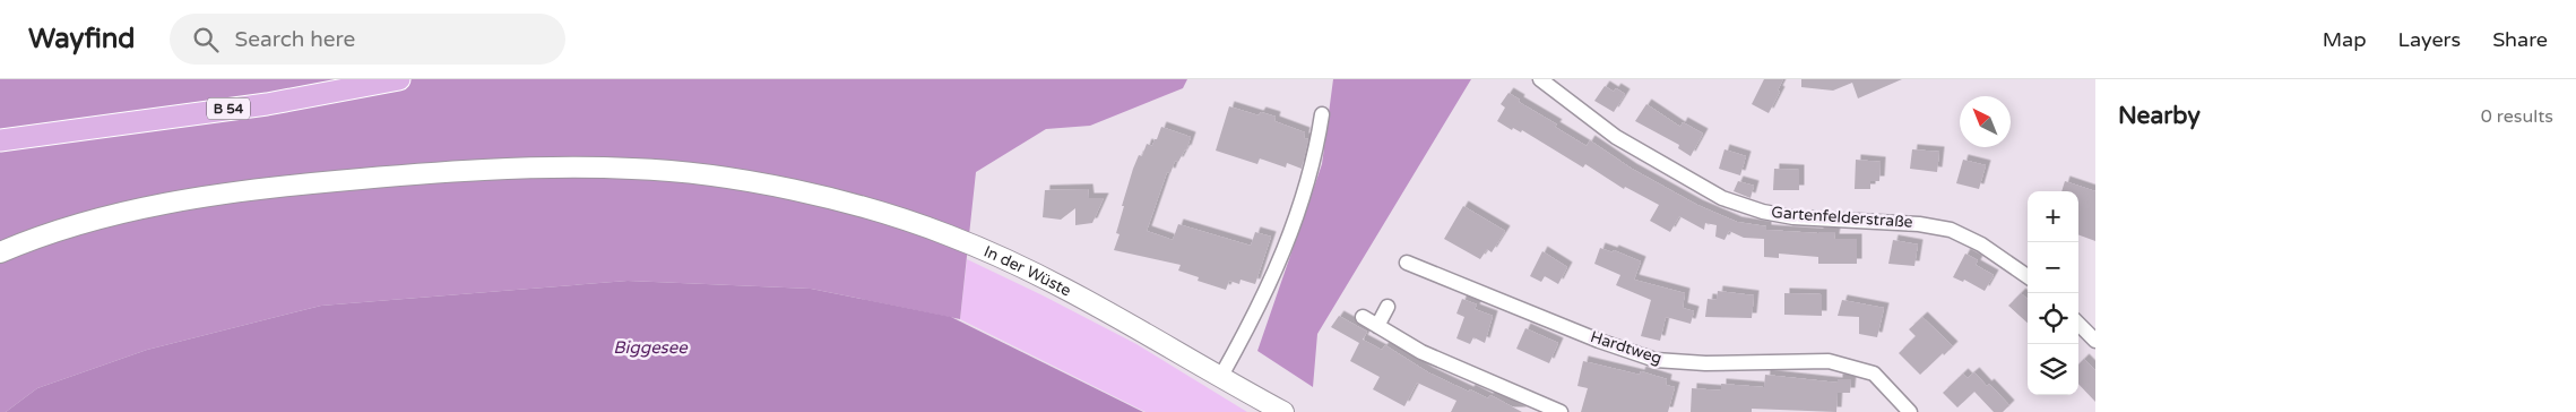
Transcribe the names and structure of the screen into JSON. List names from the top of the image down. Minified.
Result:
{"streets":{"main road":["B 54","In der Wüste"],"street":["Gartenfelderstraße","Hardtweg"]},"water":["Biggesee"],"north":"top left","page":{"header":"Wayfind","search":"Search here","nav":["Map","Layers","Share"],"heading":["Nearby","0 results"],"map_buttons":["+","−"]}}
